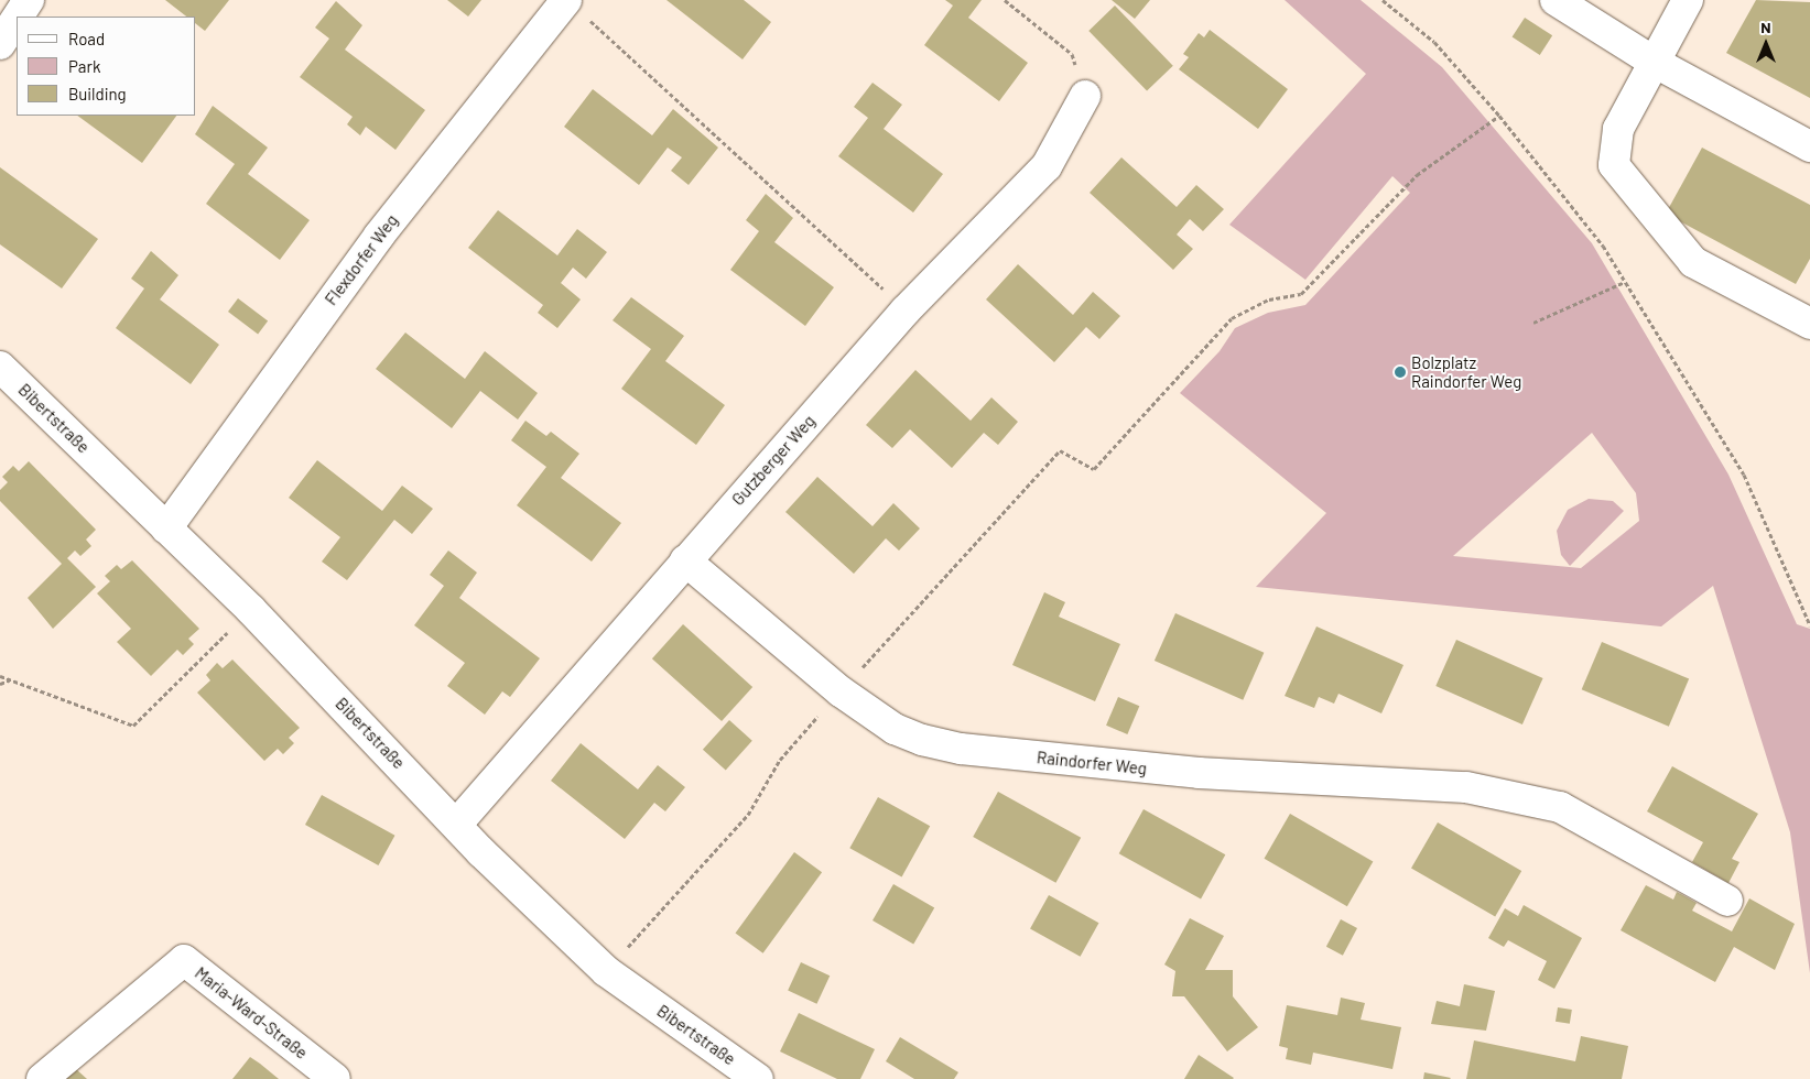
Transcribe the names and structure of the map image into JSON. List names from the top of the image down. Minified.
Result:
{"streets":{"street":["Flexdorfer Weg","Bibertstraße","Gutzberger Weg","Raindorfer Weg","Maria-Ward-Straße"]},"crossings":[["Flexdorfer Weg","Bibertstraße"],["Bibertstraße","Gutzberger Weg"],["Gutzberger Weg","Raindorfer Weg"]],"places":["Bolzplatz Raindorfer Weg"],"legend":["Road","Park","Building"],"north":"top"}
